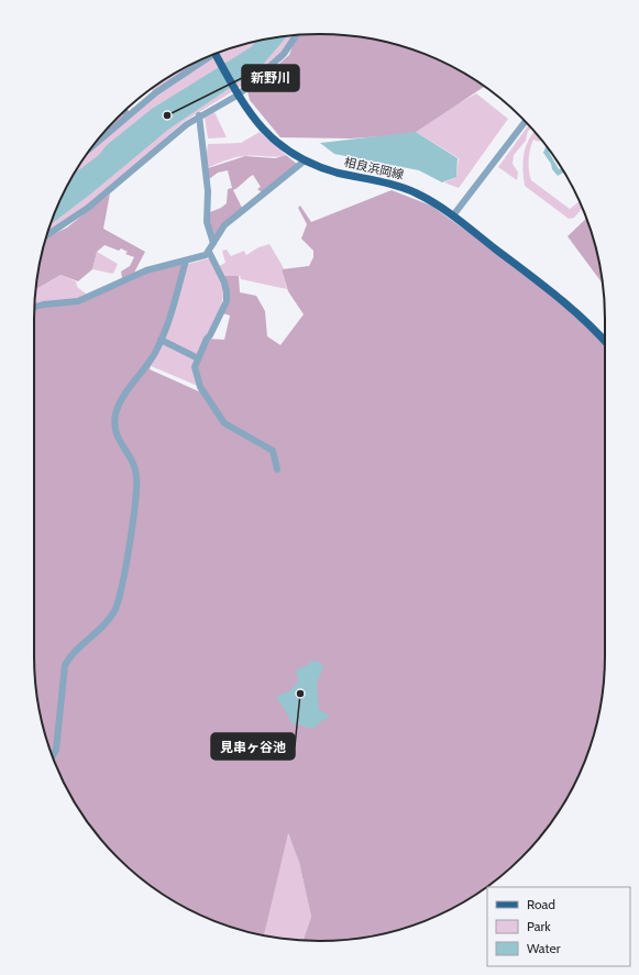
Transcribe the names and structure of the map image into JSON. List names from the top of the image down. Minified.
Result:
{"streets":{"main road":["相良浜岡線"]},"places":["新野川","見串ヶ谷池"],"legend":["Road","Park","Water"]}
